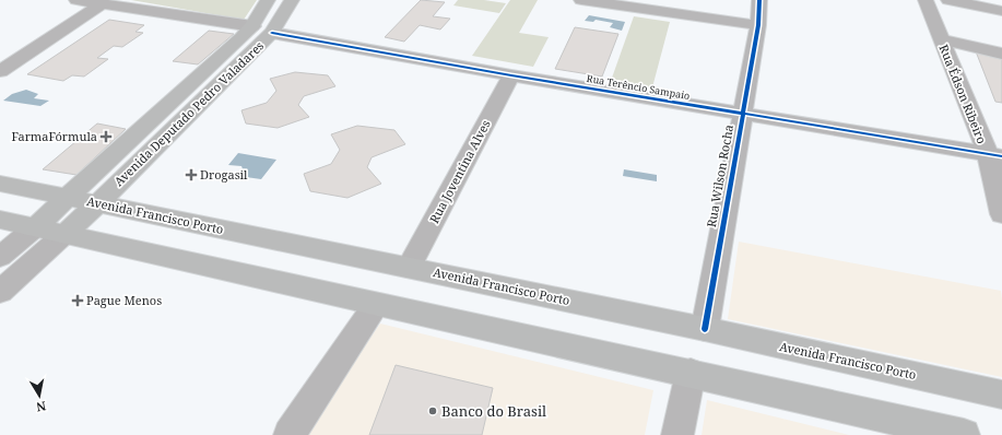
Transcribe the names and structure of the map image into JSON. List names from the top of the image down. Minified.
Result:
{"streets":{"main road":["Avenida Deputado Pedro Valadares","Avenida Francisco Porto"],"street":["Rua Terêncio Sampaio","Rua Édson Ribeiro","Rua Joventina Alves","Rua Wilson Rocha"]},"crossings":[["Rua Terêncio Sampaio","Rua Édson Ribeiro"],["Rua Terêncio Sampaio","Avenida Deputado Pedro Valadares"],["Rua Terêncio Sampaio","Rua Joventina Alves"],["Rua Terêncio Sampaio","Rua Wilson Rocha"],["Avenida Deputado Pedro Valadares","Avenida Francisco Porto"],["Rua Joventina Alves","Avenida Francisco Porto"],["Rua Wilson Rocha","Avenida Francisco Porto"]],"places":{"health":["FarmaFórmula","Drogasil","Pague Menos"],"other":["Banco do Brasil"]},"north":"bottom"}
